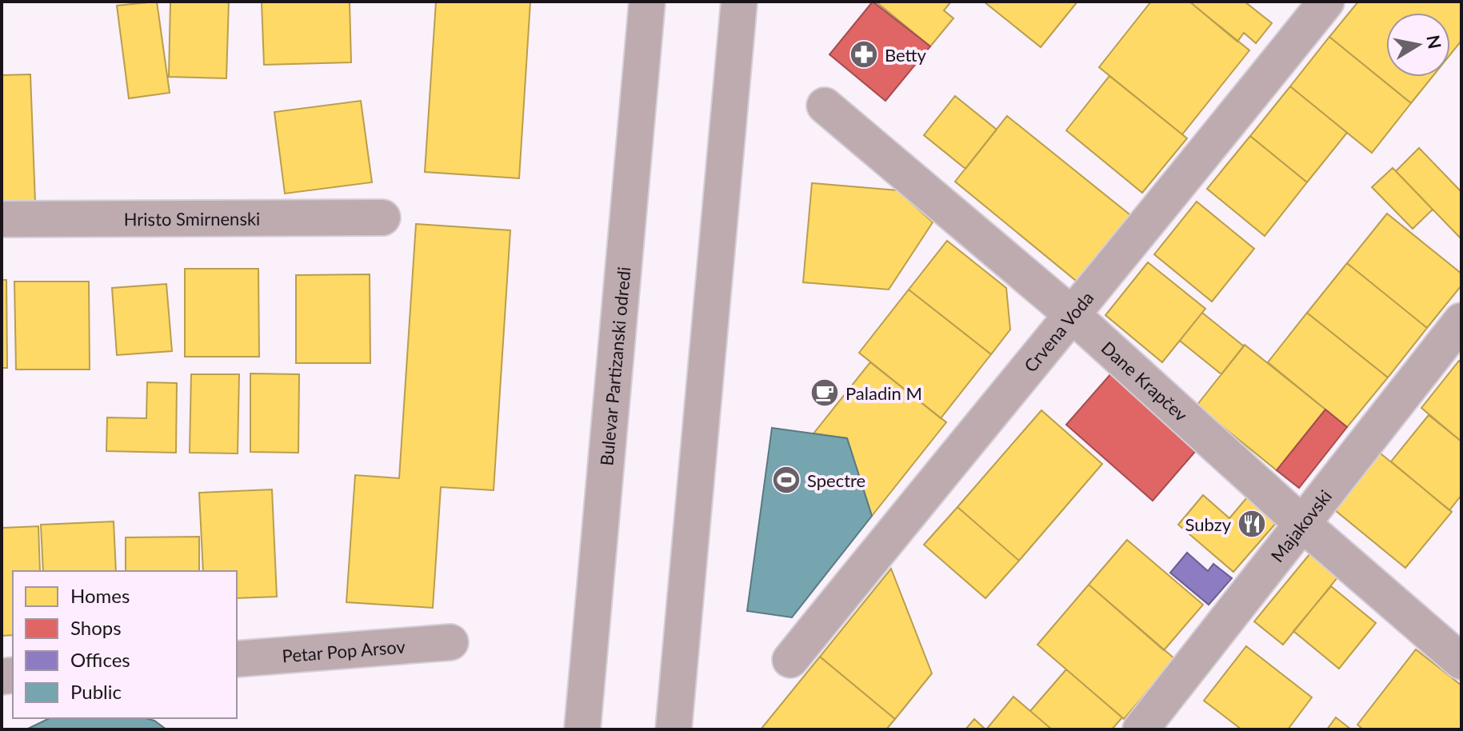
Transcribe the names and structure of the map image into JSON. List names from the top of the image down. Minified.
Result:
{"streets":{"street":["Hristo Smirnenski","Crvena Voda","Bulevar Partizanski odredi","Dane Krapčev","Majakovski","Petar Pop Arsov"]},"crossings":[["Crvena Voda","Dane Krapčev"],["Dane Krapčev","Majakovski"]],"places":{"pharmacy":["Betty"],"cafe":["Paladin M"],"sports":["Spectre"],"restaurant":["Subzy"]},"legend":["Homes","Shops","Offices","Public"],"north":"right"}
